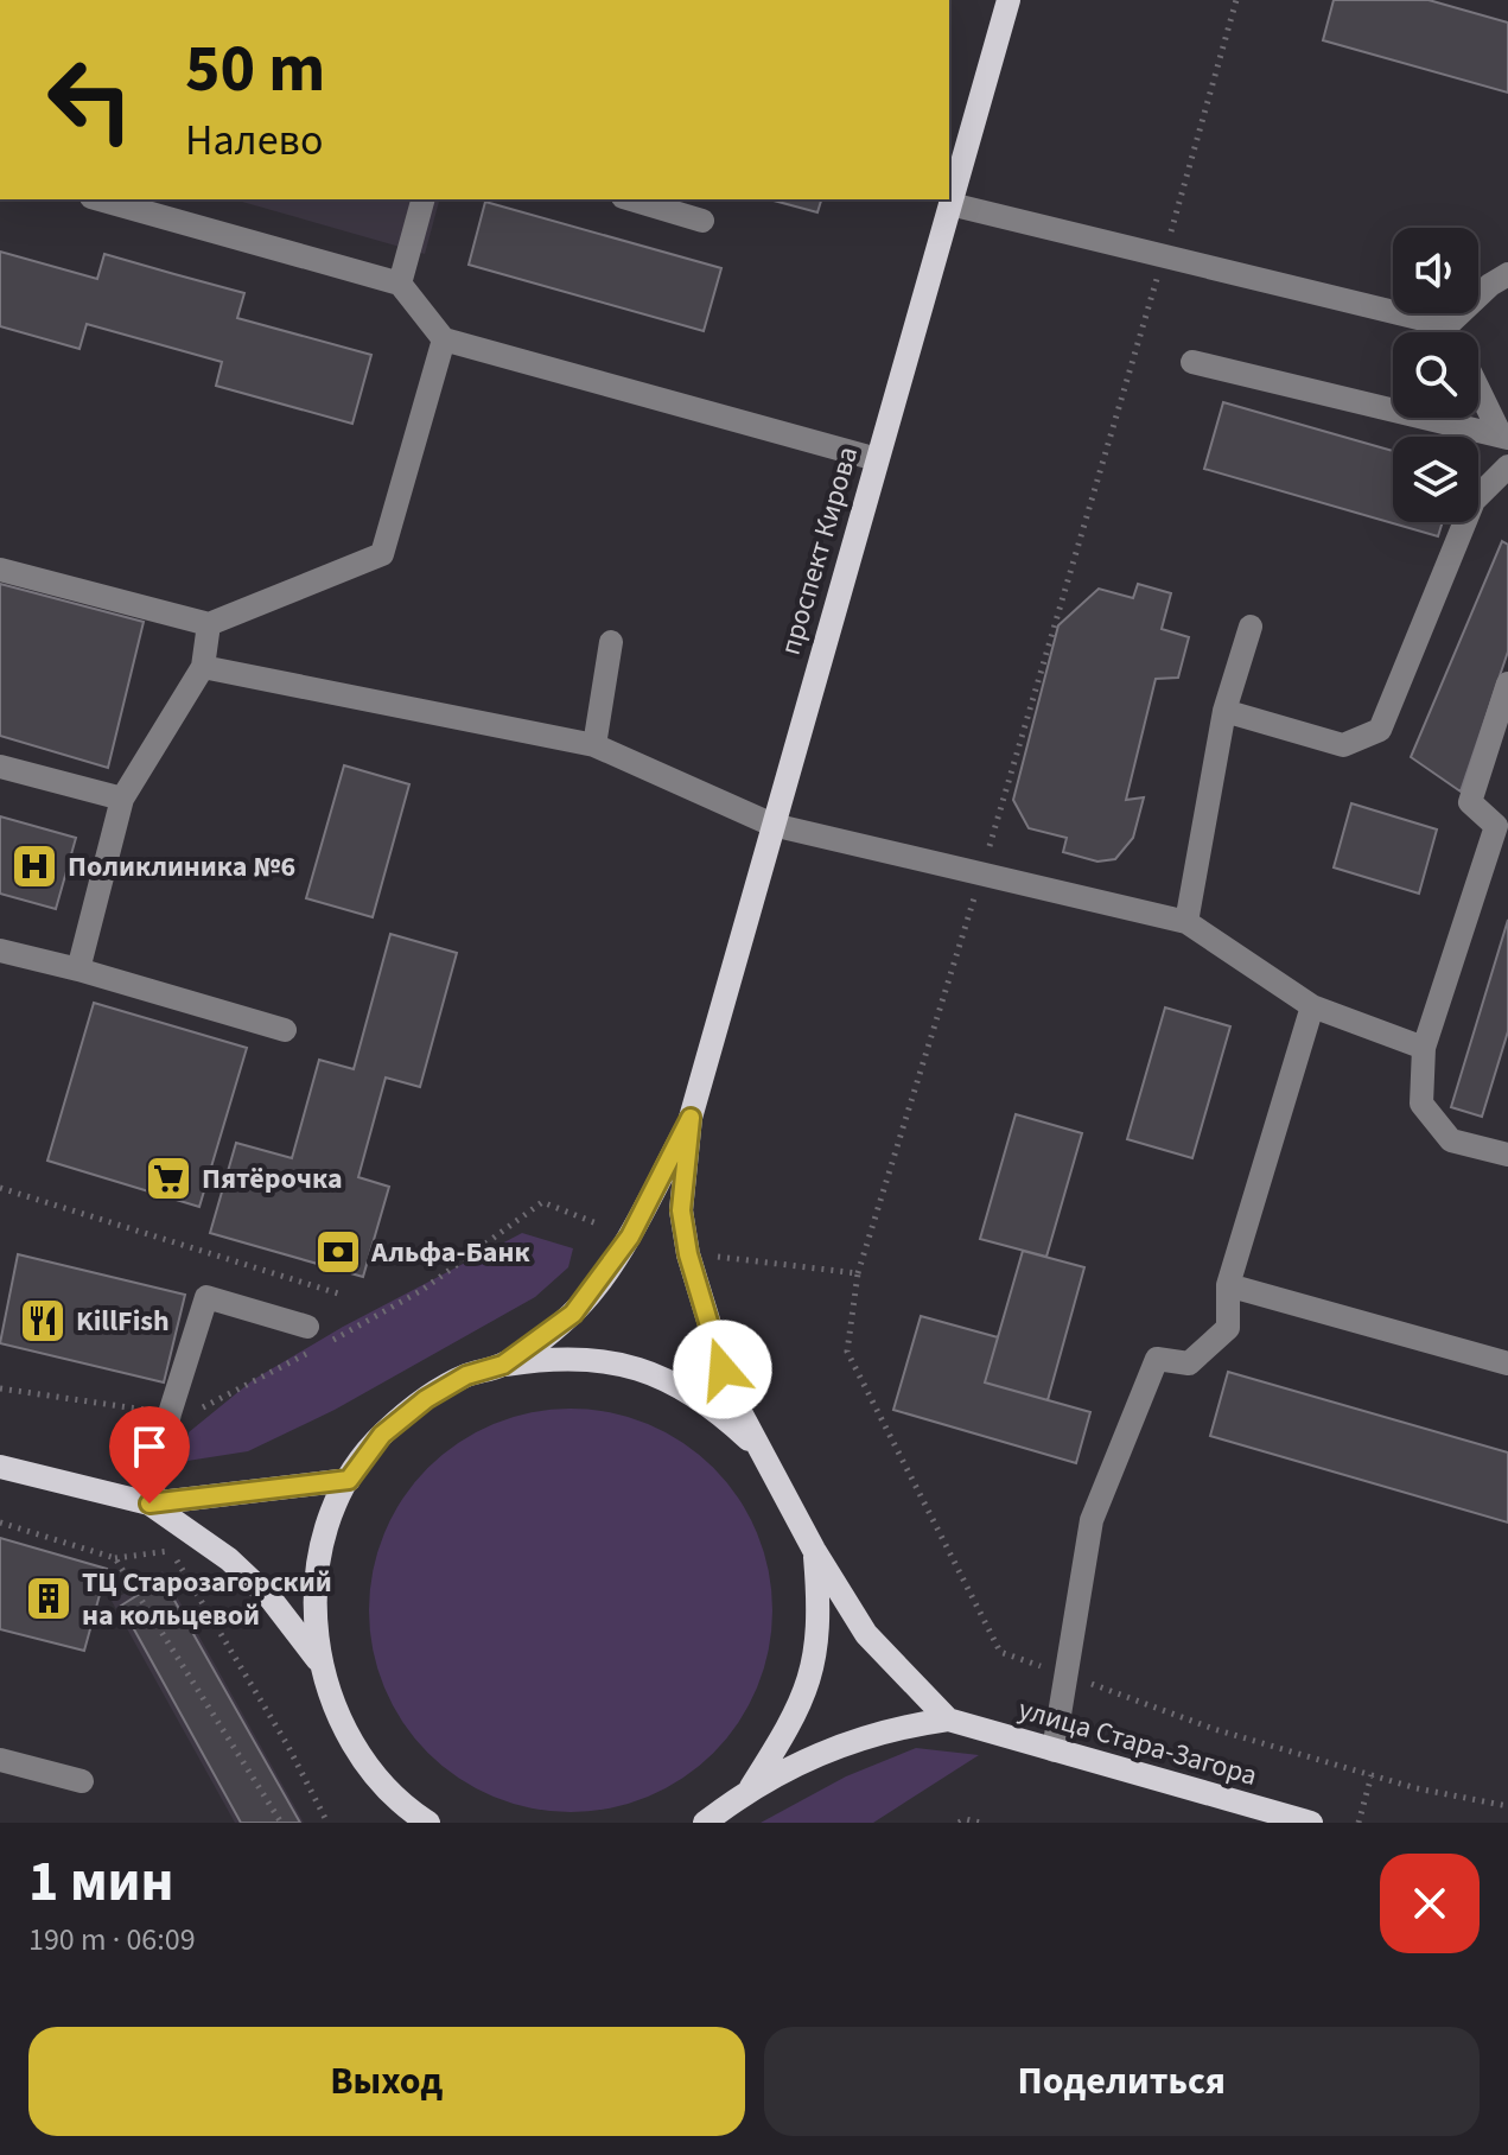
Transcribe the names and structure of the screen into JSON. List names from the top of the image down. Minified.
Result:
{"streets":{"main road":["проспект Кирова","улица Стара-Загора"]},"places":{"hospital":["Поликлиника №6"],"supermarket":["Пятёрочка"],"bank":["Альфа-Банк"],"restaurant":["KillFish"],"building":["ТЦ Старозагорский на кольцевой"]},"page":{"turn":["50 m","Налево"],"heading":["1 мин","190 m · 06:09"],"buttons":["Выход","Поделиться"]}}
